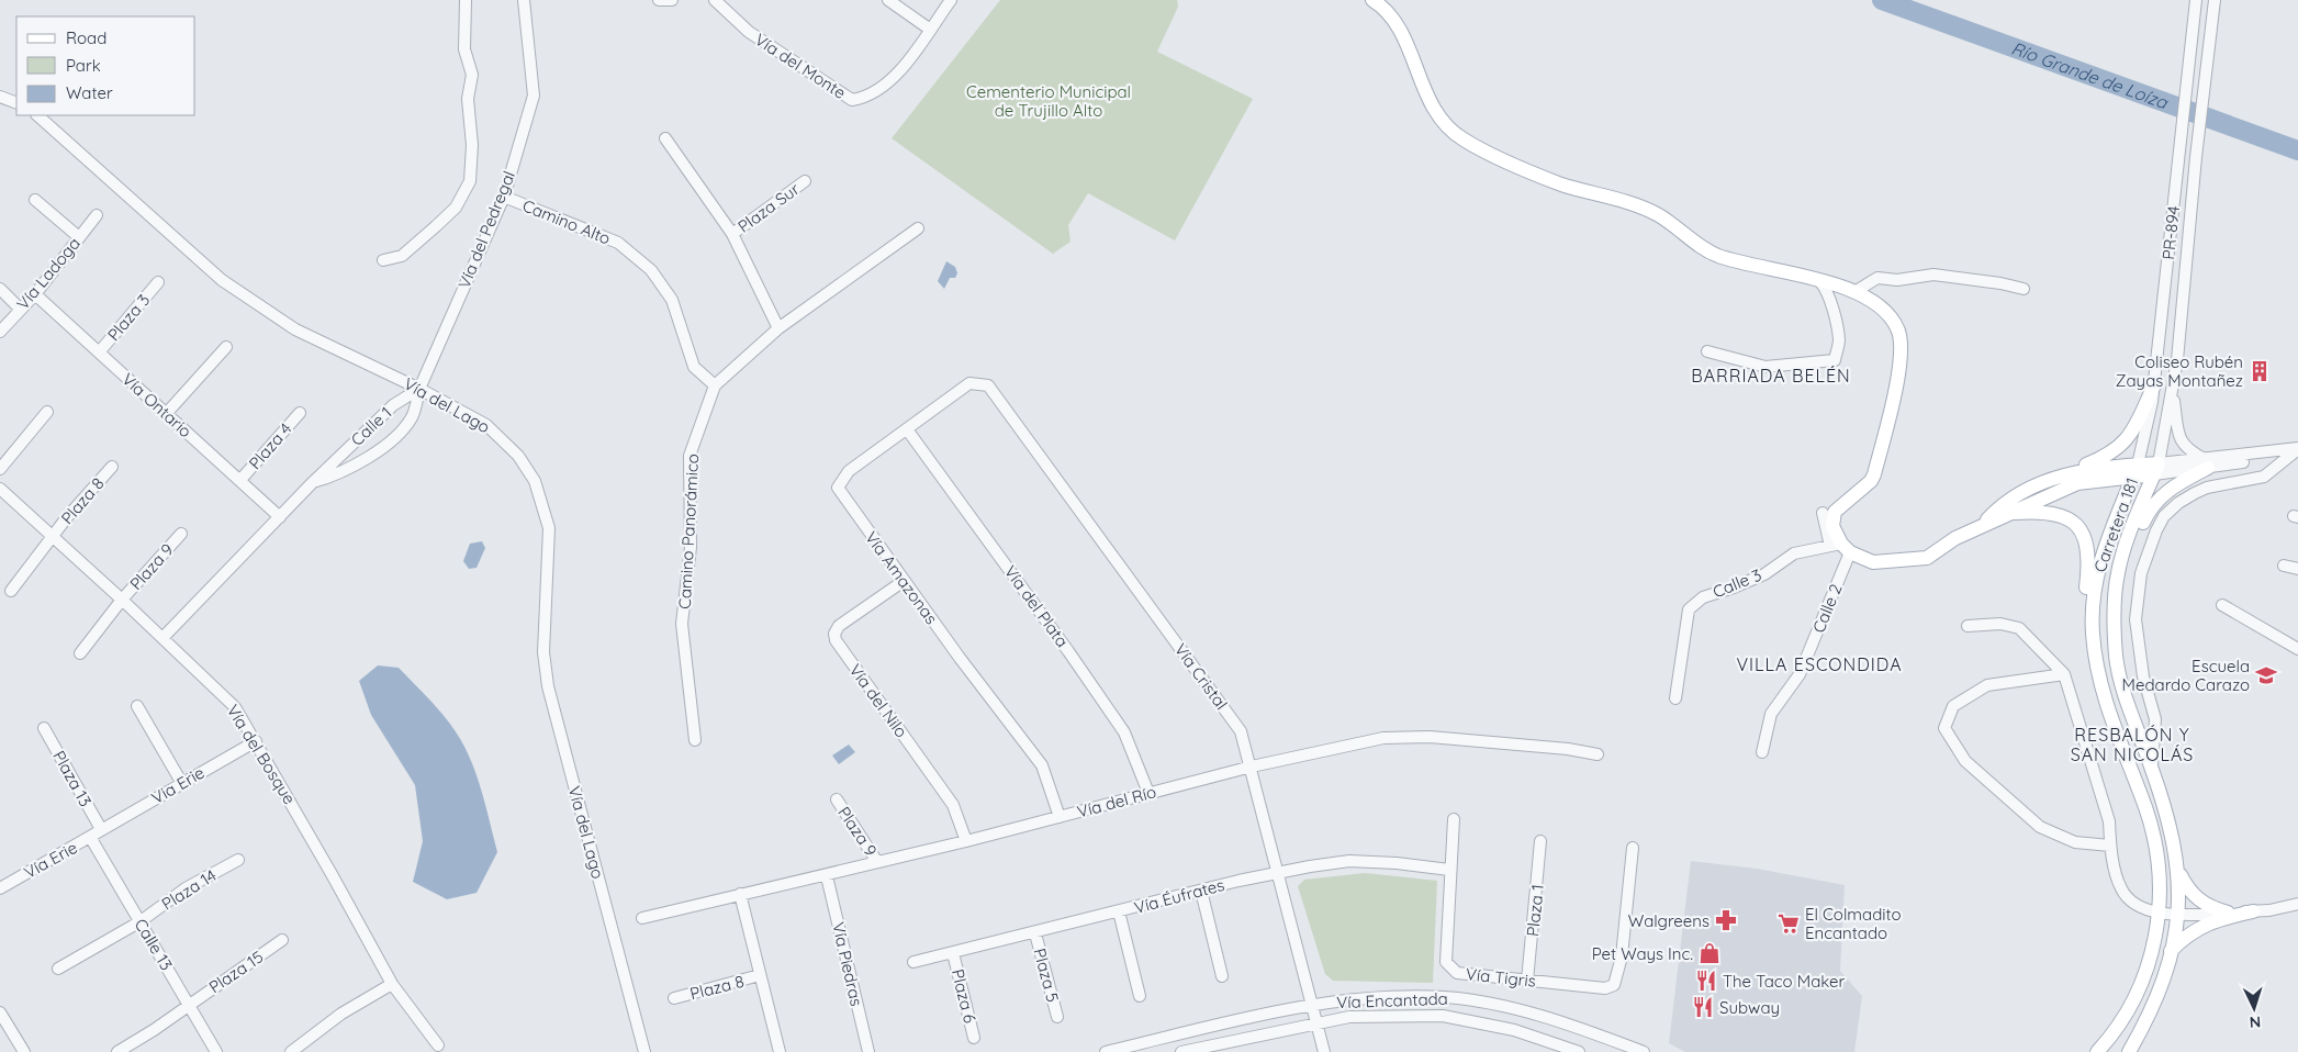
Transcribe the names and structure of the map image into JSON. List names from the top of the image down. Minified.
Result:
{"streets":{"main road":["Carretera 181"],"street":["Vía del Monte","Plaza Sur","Camino Alto","Vía del Pedregal","PR-894","Vía Ladoga","Plaza 3","Vía Ontario","Vía del Lago","Calle 1","Plaza 4","Plaza 8","Camino Panorámico","Plaza 9","Vía Amazonas","Calle 3","Vía del Plata","Calle 2","Vía Cristal","Vía del Nilo","Vía del Bosque","Plaza 13","Via Erie","Vía del Río","Vía Erie","Plaza 14","Vía Éufrates","Plaza 1","Calle 13","Vía Piedras","Plaza 15","Plaza 5","Vía Tigris","Plaza 6","Vía Encantada"]},"crossings":[["Camino Alto","Vía del Pedregal"],["Camino Alto","Camino Panorámico"],["Vía del Pedregal","Vía del Lago"],["Vía del Pedregal","Calle 1"],["PR-894","Carretera 181"],["Vía Ladoga","Vía Ontario"],["Plaza 3","Vía Ontario"],["Vía Ontario","Calle 1"],["Vía Ontario","Plaza 4"],["Vía del Lago","Calle 1"],["Calle 1","Vía del Bosque"],["Plaza 8","Vía del Bosque"],["Plaza 9","Vía del Bosque"],["Plaza 9","Vía del Río"],["Vía Amazonas","Vía del Plata"],["Vía Amazonas","Vía Cristal"],["Vía Amazonas","Vía del Nilo"],["Vía Amazonas","Vía del Río"],["Calle 3","Calle 2"],["Vía del Plata","Vía del Río"],["Vía Cristal","Vía del Río"],["Vía Cristal","Vía Éufrates"],["Vía Cristal","Vía Encantada"],["Vía del Nilo","Vía del Río"],["Vía del Bosque","Via Erie"],["Plaza 13","Via Erie"],["Plaza 13","Vía Erie"],["Via Erie","Vía Erie"],["Vía del Río","Vía Piedras"],["Vía Erie","Calle 13"],["Plaza 14","Calle 13"],["Vía Éufrates","Plaza 5"],["Vía Éufrates","Vía Tigris"],["Vía Éufrates","Plaza 6"],["Plaza 1","Vía Tigris"],["Calle 13","Plaza 15"]],"districts":["BARRIADA BELÉN","VILLA ESCONDIDA","RESBALÓN Y SAN NICOLÁS"],"water":["Río Grande de Loíza"],"parks":["Cementerio Municipal de Trujillo Alto"],"places":{"building":["Coliseo Rubén Zayas Montañez"],"school or university":["Escuela Medardo Carazo"],"pharmacy":["Walgreens"],"supermarket":["El Colmadito Encantado"],"shop":["Pet Ways Inc."],"restaurant":["The Taco Maker","Subway"]},"legend":["Road","Park","Water"],"north":"bottom"}
